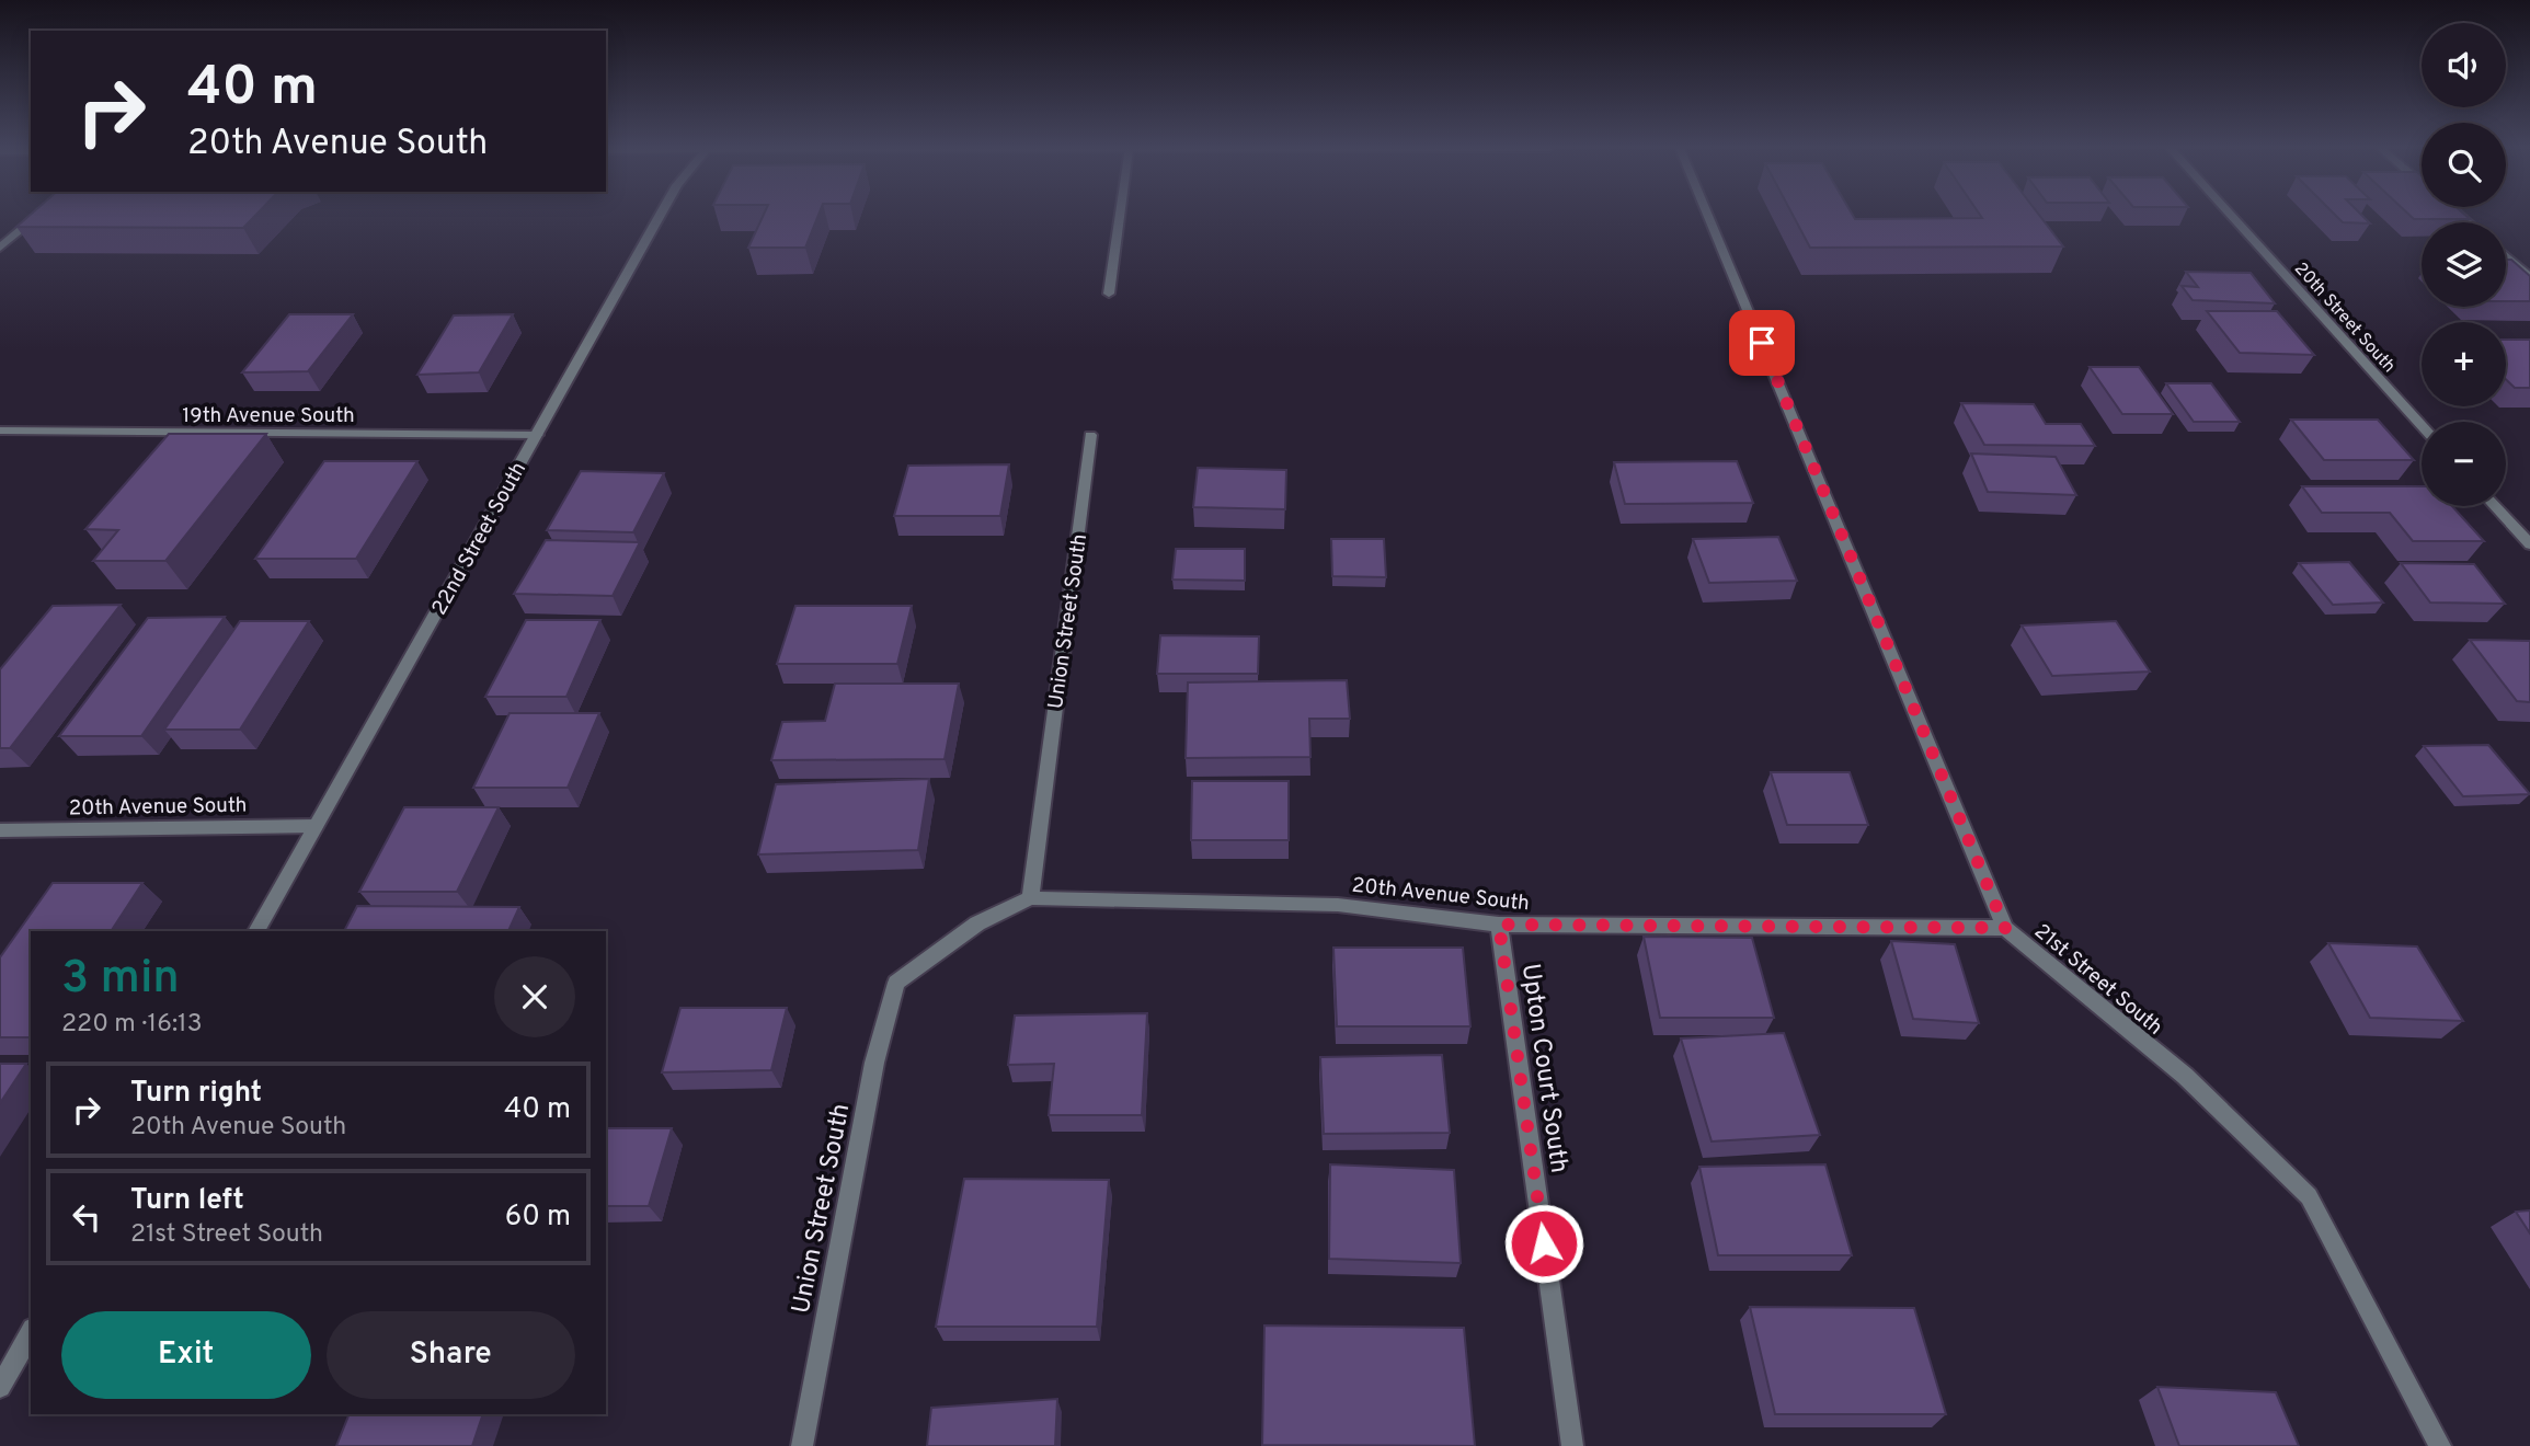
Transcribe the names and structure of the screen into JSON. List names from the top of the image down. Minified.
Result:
{"streets":{"street":["20th Street South","19th Avenue South","22nd Street South","Union Street South","20th Avenue South","21st Street South","Upton Court South"]},"crossings":[["19th Avenue South","22nd Street South"],["22nd Street South","20th Avenue South"],["Union Street South","20th Avenue South"],["20th Avenue South","21st Street South"],["20th Avenue South","Upton Court South"]],"page":{"map_buttons":["+","−"],"turn":["40 m","20th Avenue South"],"heading":["3 min","220 m · 16:13"],"list":[{"name":"Turn right","note":"20th Avenue South","value":"40 m"},{"name":"Turn left","note":"21st Street South","value":"60 m"}],"buttons":["Exit","Share"]}}
